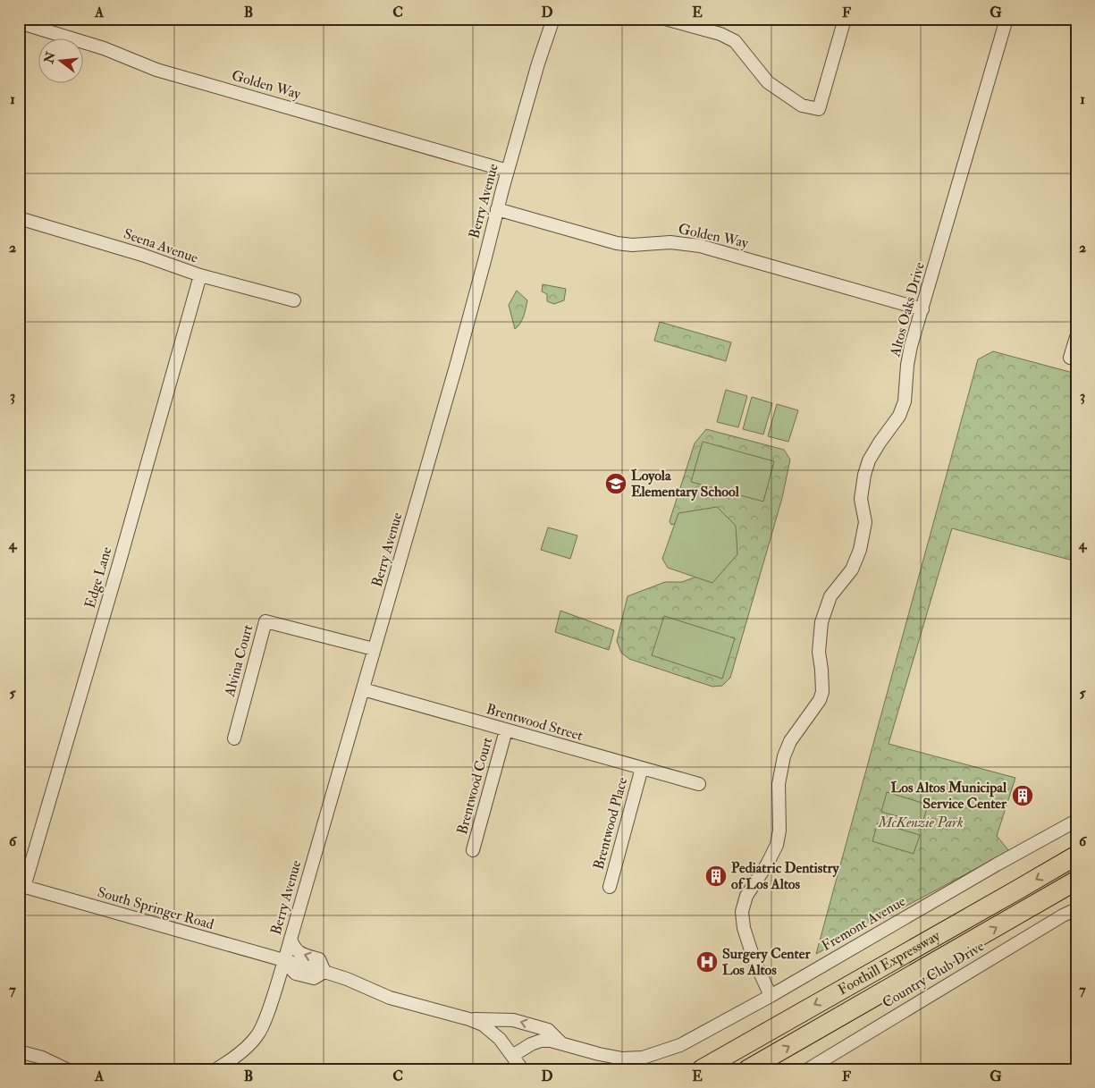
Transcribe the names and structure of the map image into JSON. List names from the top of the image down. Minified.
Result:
{"streets":{"highway":["Foothill Expressway"],"street":["Golden Way","Berry Avenue","Seena Avenue","Altos Oaks Drive","Edge Lane","Alvina Court","Brentwood Street","Brentwood Court","Brentwood Place","South Springer Road","Fremont Avenue","Country Club Drive"]},"crossings":[["Golden Way","Berry Avenue"],["Golden Way","Altos Oaks Drive"],["Berry Avenue","Alvina Court"],["Berry Avenue","Brentwood Street"],["Berry Avenue","South Springer Road"],["Seena Avenue","Edge Lane"],["Altos Oaks Drive","Fremont Avenue"],["Edge Lane","South Springer Road"],["Brentwood Street","Brentwood Court"],["Brentwood Street","Brentwood Place"],["South Springer Road","Fremont Avenue"]],"parks":["McKenzie Park"],"places":{"school or university":["Loyola Elementary School"],"building":["Los Altos Municipal Service Center","Pediatric Dentistry of Los Altos"],"hospital":["Surgery Center Los Altos"]},"north":"left","grid":{"columns":["A","B","C","D","E","F","G"],"rows":["1","2","3","4","5","6","7"]}}
